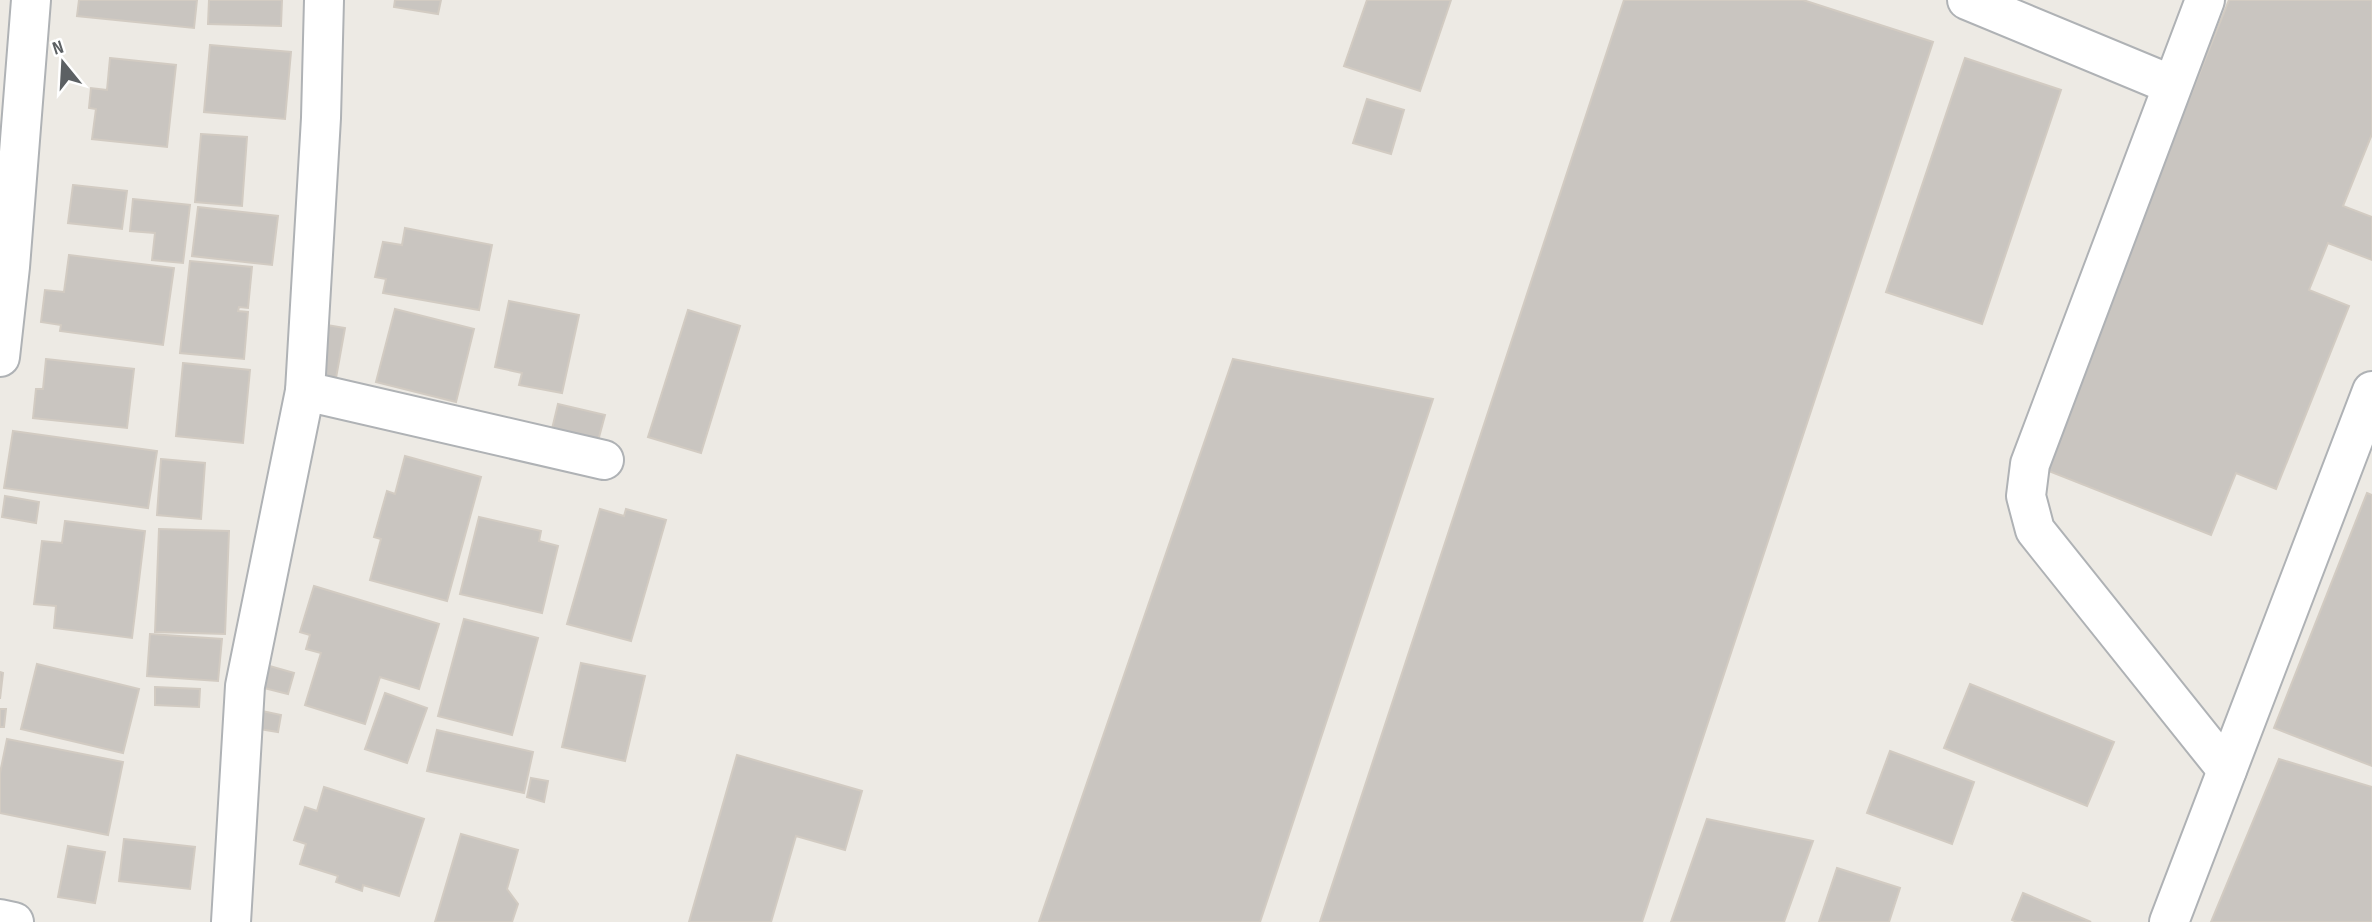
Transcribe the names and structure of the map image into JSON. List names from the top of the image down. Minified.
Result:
{"north":"top"}
